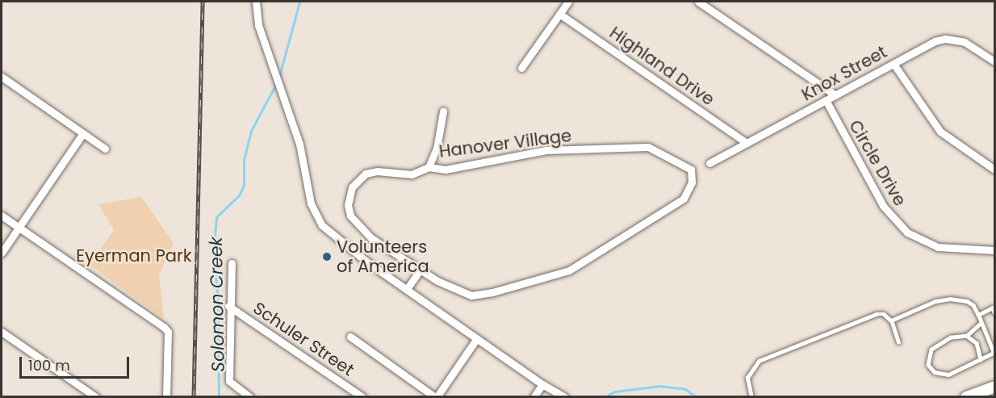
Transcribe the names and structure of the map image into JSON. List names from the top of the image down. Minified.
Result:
{"streets":{"street":["Highland Drive","Knox Street","Hanover Village","Circle Drive","Schuler Street"]},"crossings":[["Highland Drive","Knox Street"],["Knox Street","Circle Drive"]],"water":["Solomon Creek"],"parks":["Eyerman Park"],"places":["Volunteers of America"],"scale_bar":"100 m"}
